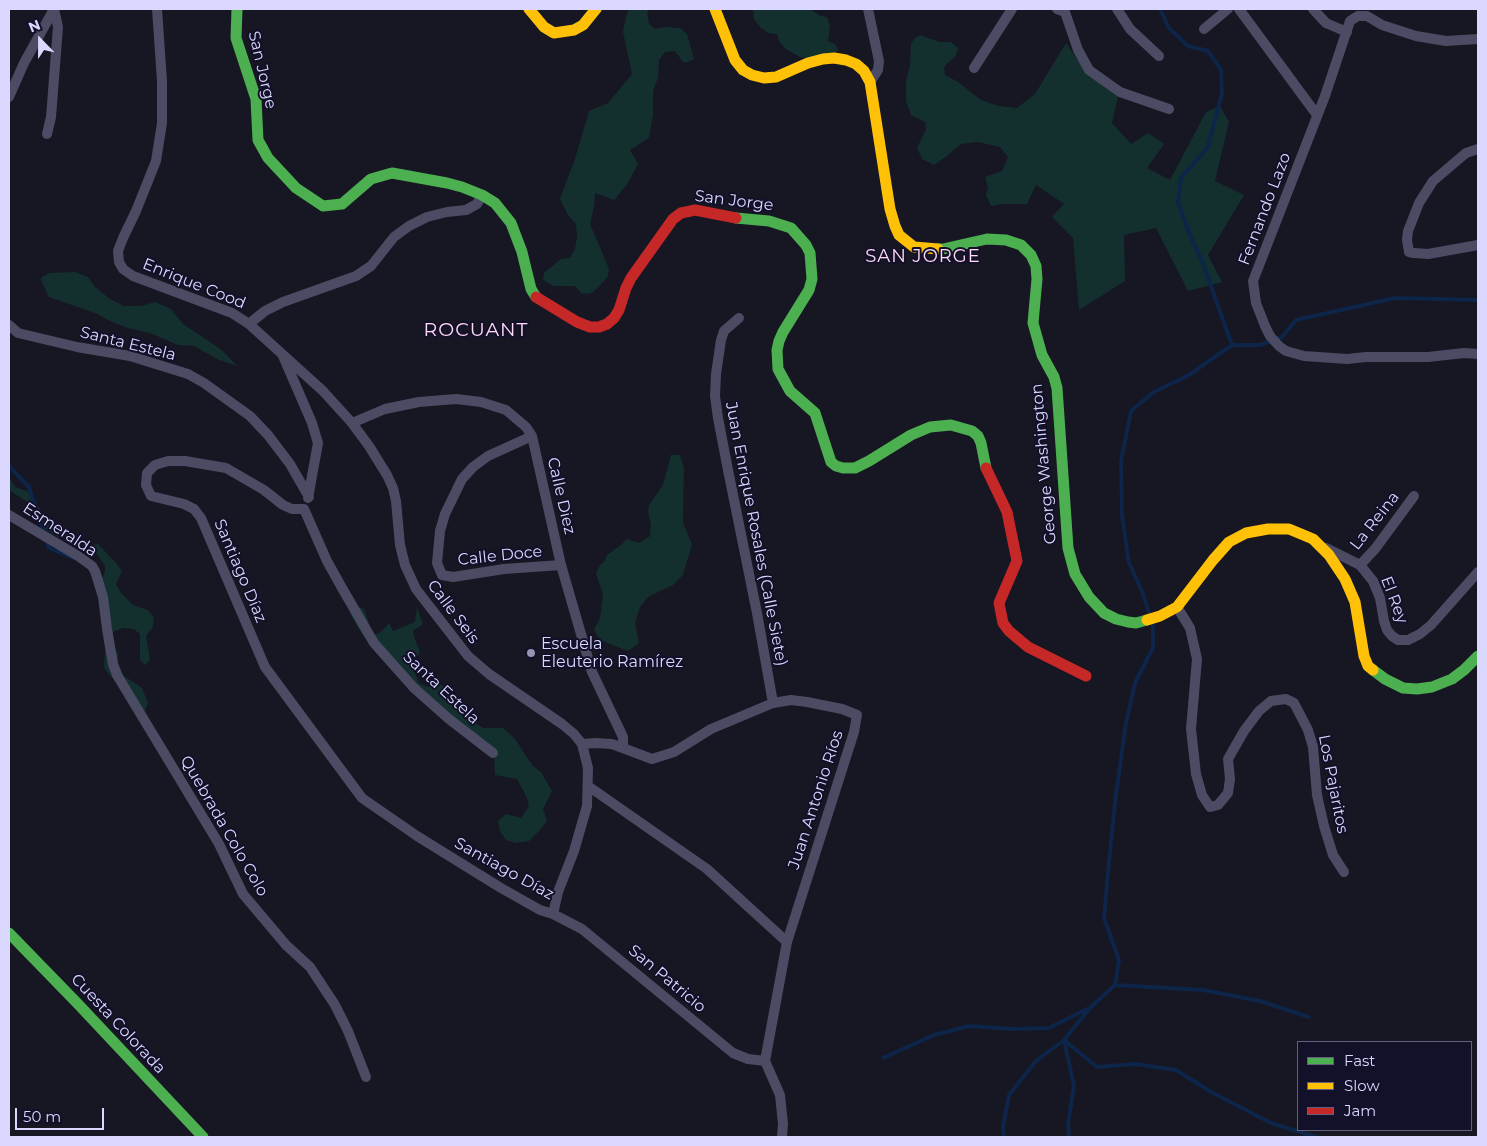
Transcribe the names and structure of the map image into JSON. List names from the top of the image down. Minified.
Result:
{"streets":{"street":["San Jorge","Fernando Lazo","Enrique Cood","Santa Estela","George Washington","Calle Diez","La Reina","Esmeralda","Juan Enrique Rosales (Calle Siete)","Calle Doce","Santiago Díaz","El Rey","Calle Seis","Los Pajaritos","Juan Antonio Ríos","Quebrada Colo Colo","San Patricio","Cuesta Colorada"]},"crossings":[["San Jorge","Enrique Cood"],["Enrique Cood","Calle Seis"],["Santa Estela","Santiago Díaz"],["George Washington","El Rey"],["George Washington","Los Pajaritos"],["Calle Diez","Calle Doce"],["Calle Diez","Juan Antonio Ríos"],["La Reina","El Rey"],["Esmeralda","Quebrada Colo Colo"],["Juan Enrique Rosales (Calle Siete)","Juan Antonio Ríos"],["Santiago Díaz","San Patricio"],["Calle Seis","Juan Antonio Ríos"],["Juan Antonio Ríos","San Patricio"]],"districts":["SAN JORGE","ROCUANT"],"places":["Escuela Eleuterio Ramírez"],"legend":["Fast","Slow","Jam"],"scale_bar":"50 m","north":"top"}
